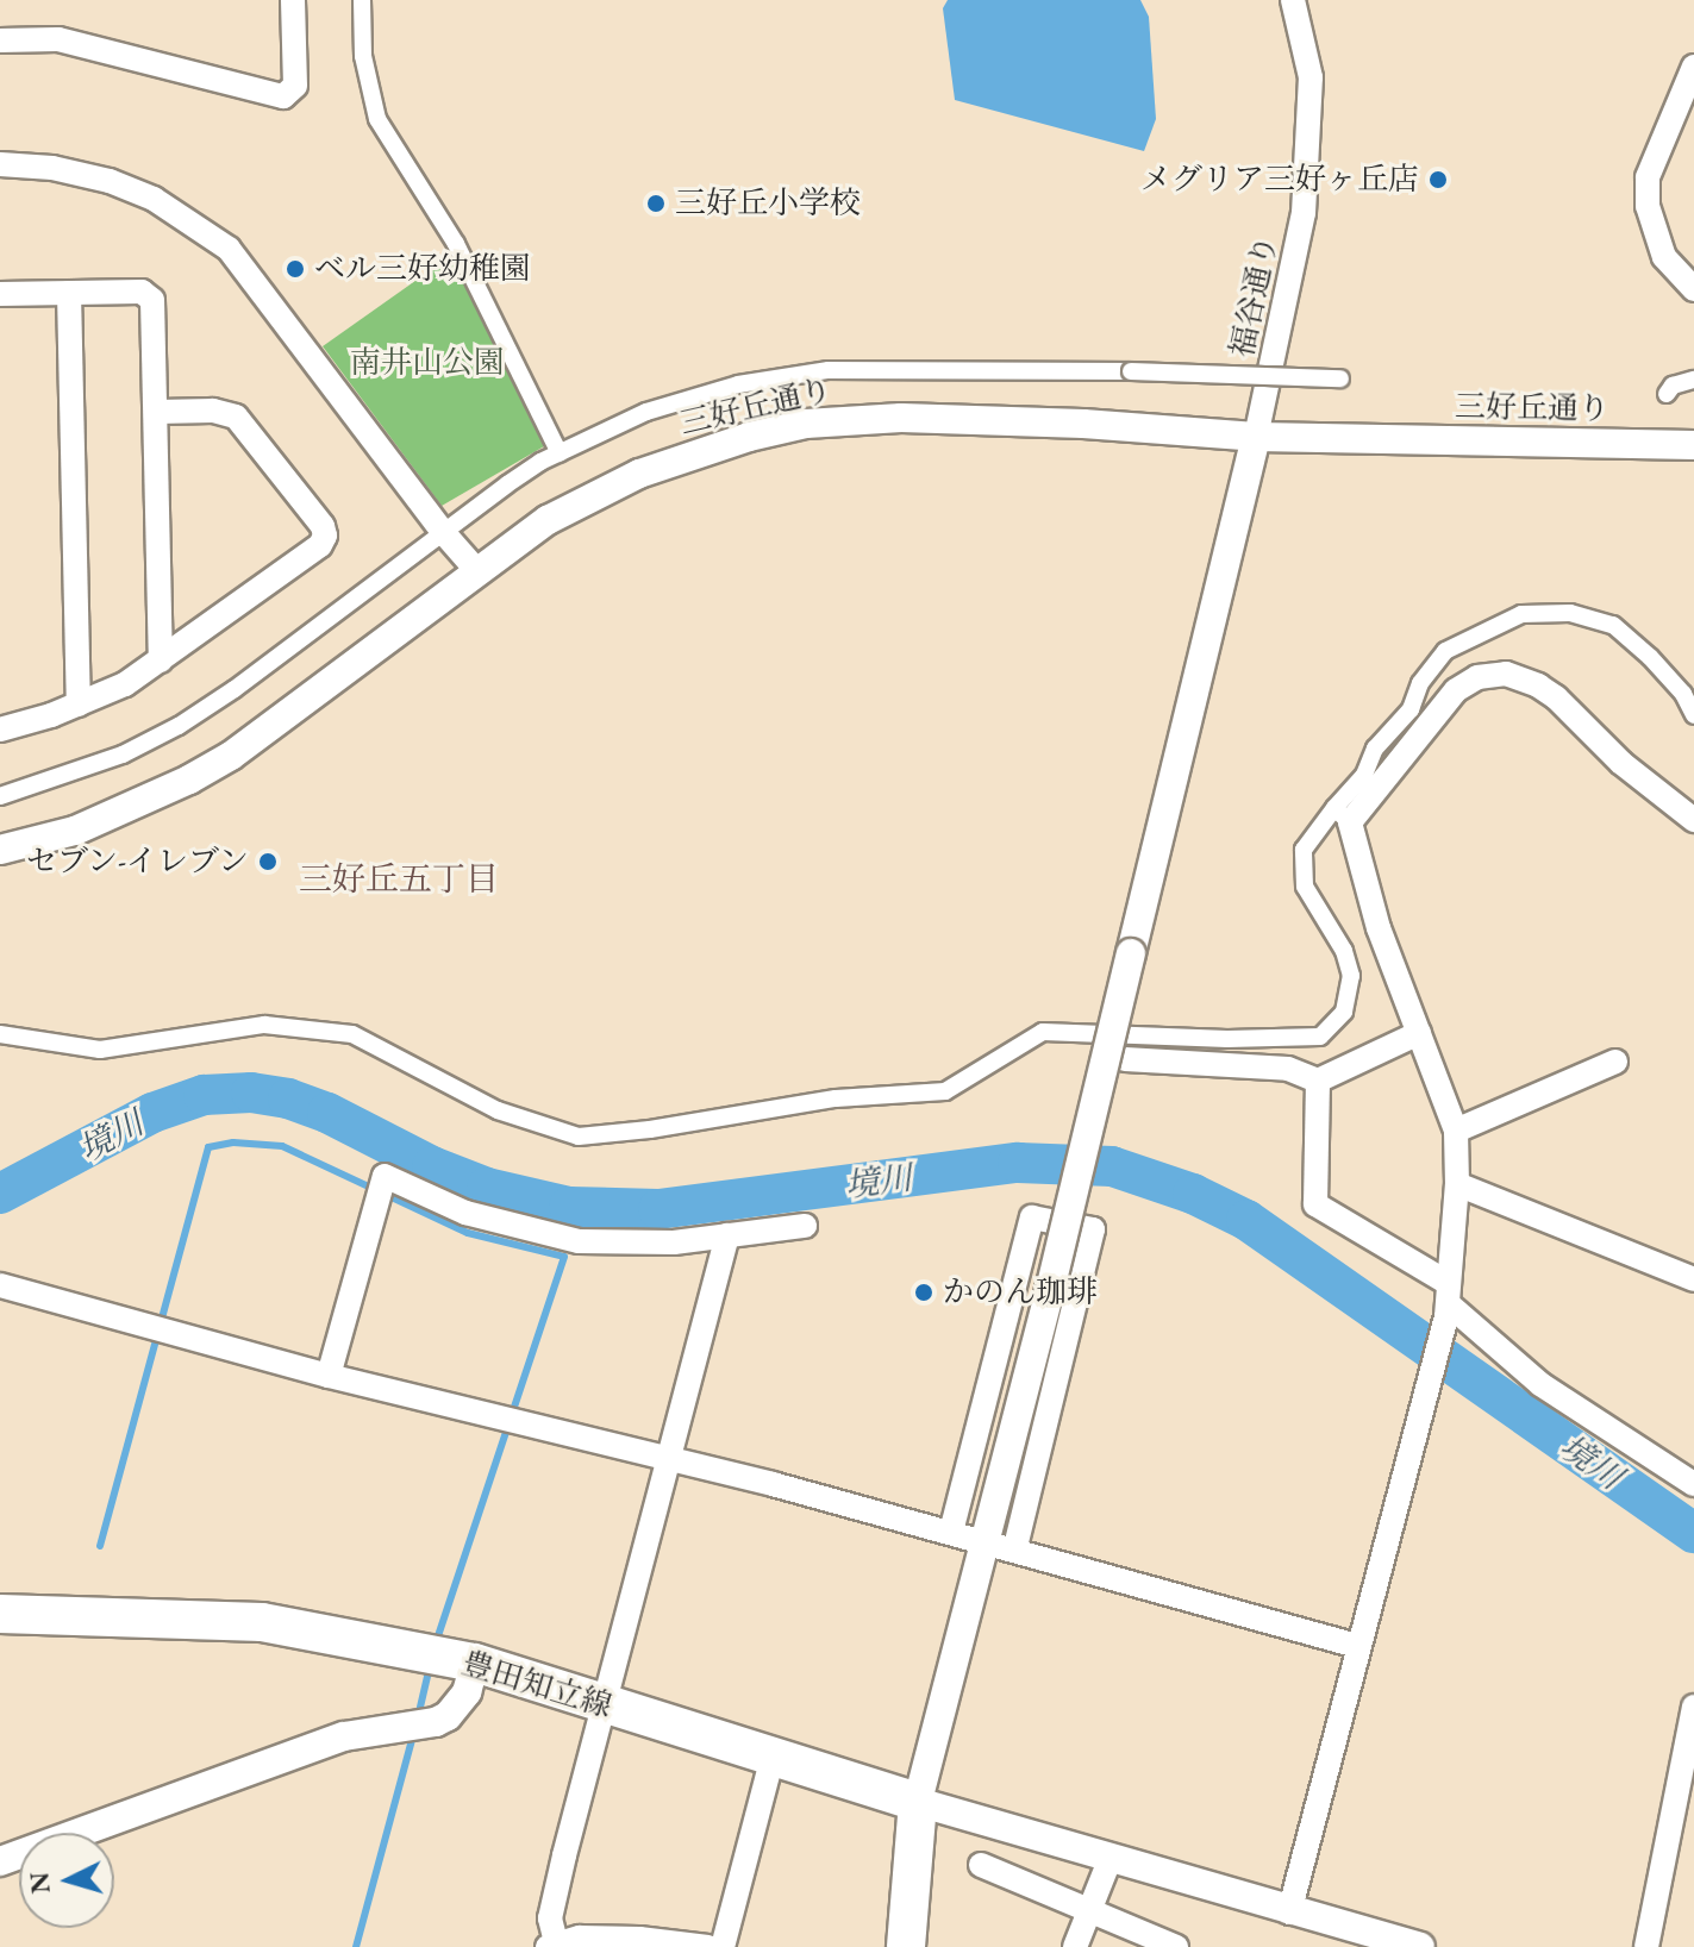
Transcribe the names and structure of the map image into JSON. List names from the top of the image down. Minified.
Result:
{"streets":{"main road":["豊田知立線"],"street":["福谷通り","三好丘通り"]},"crossings":[["福谷通り","三好丘通り"]],"districts":["三好丘五丁目"],"water":["境川"],"parks":["南井山公園"],"places":["メグリア三好ヶ丘店","三好丘小学校","ベル三好幼稚園","セブン-イレブン","かのん珈琲"],"north":"left"}
